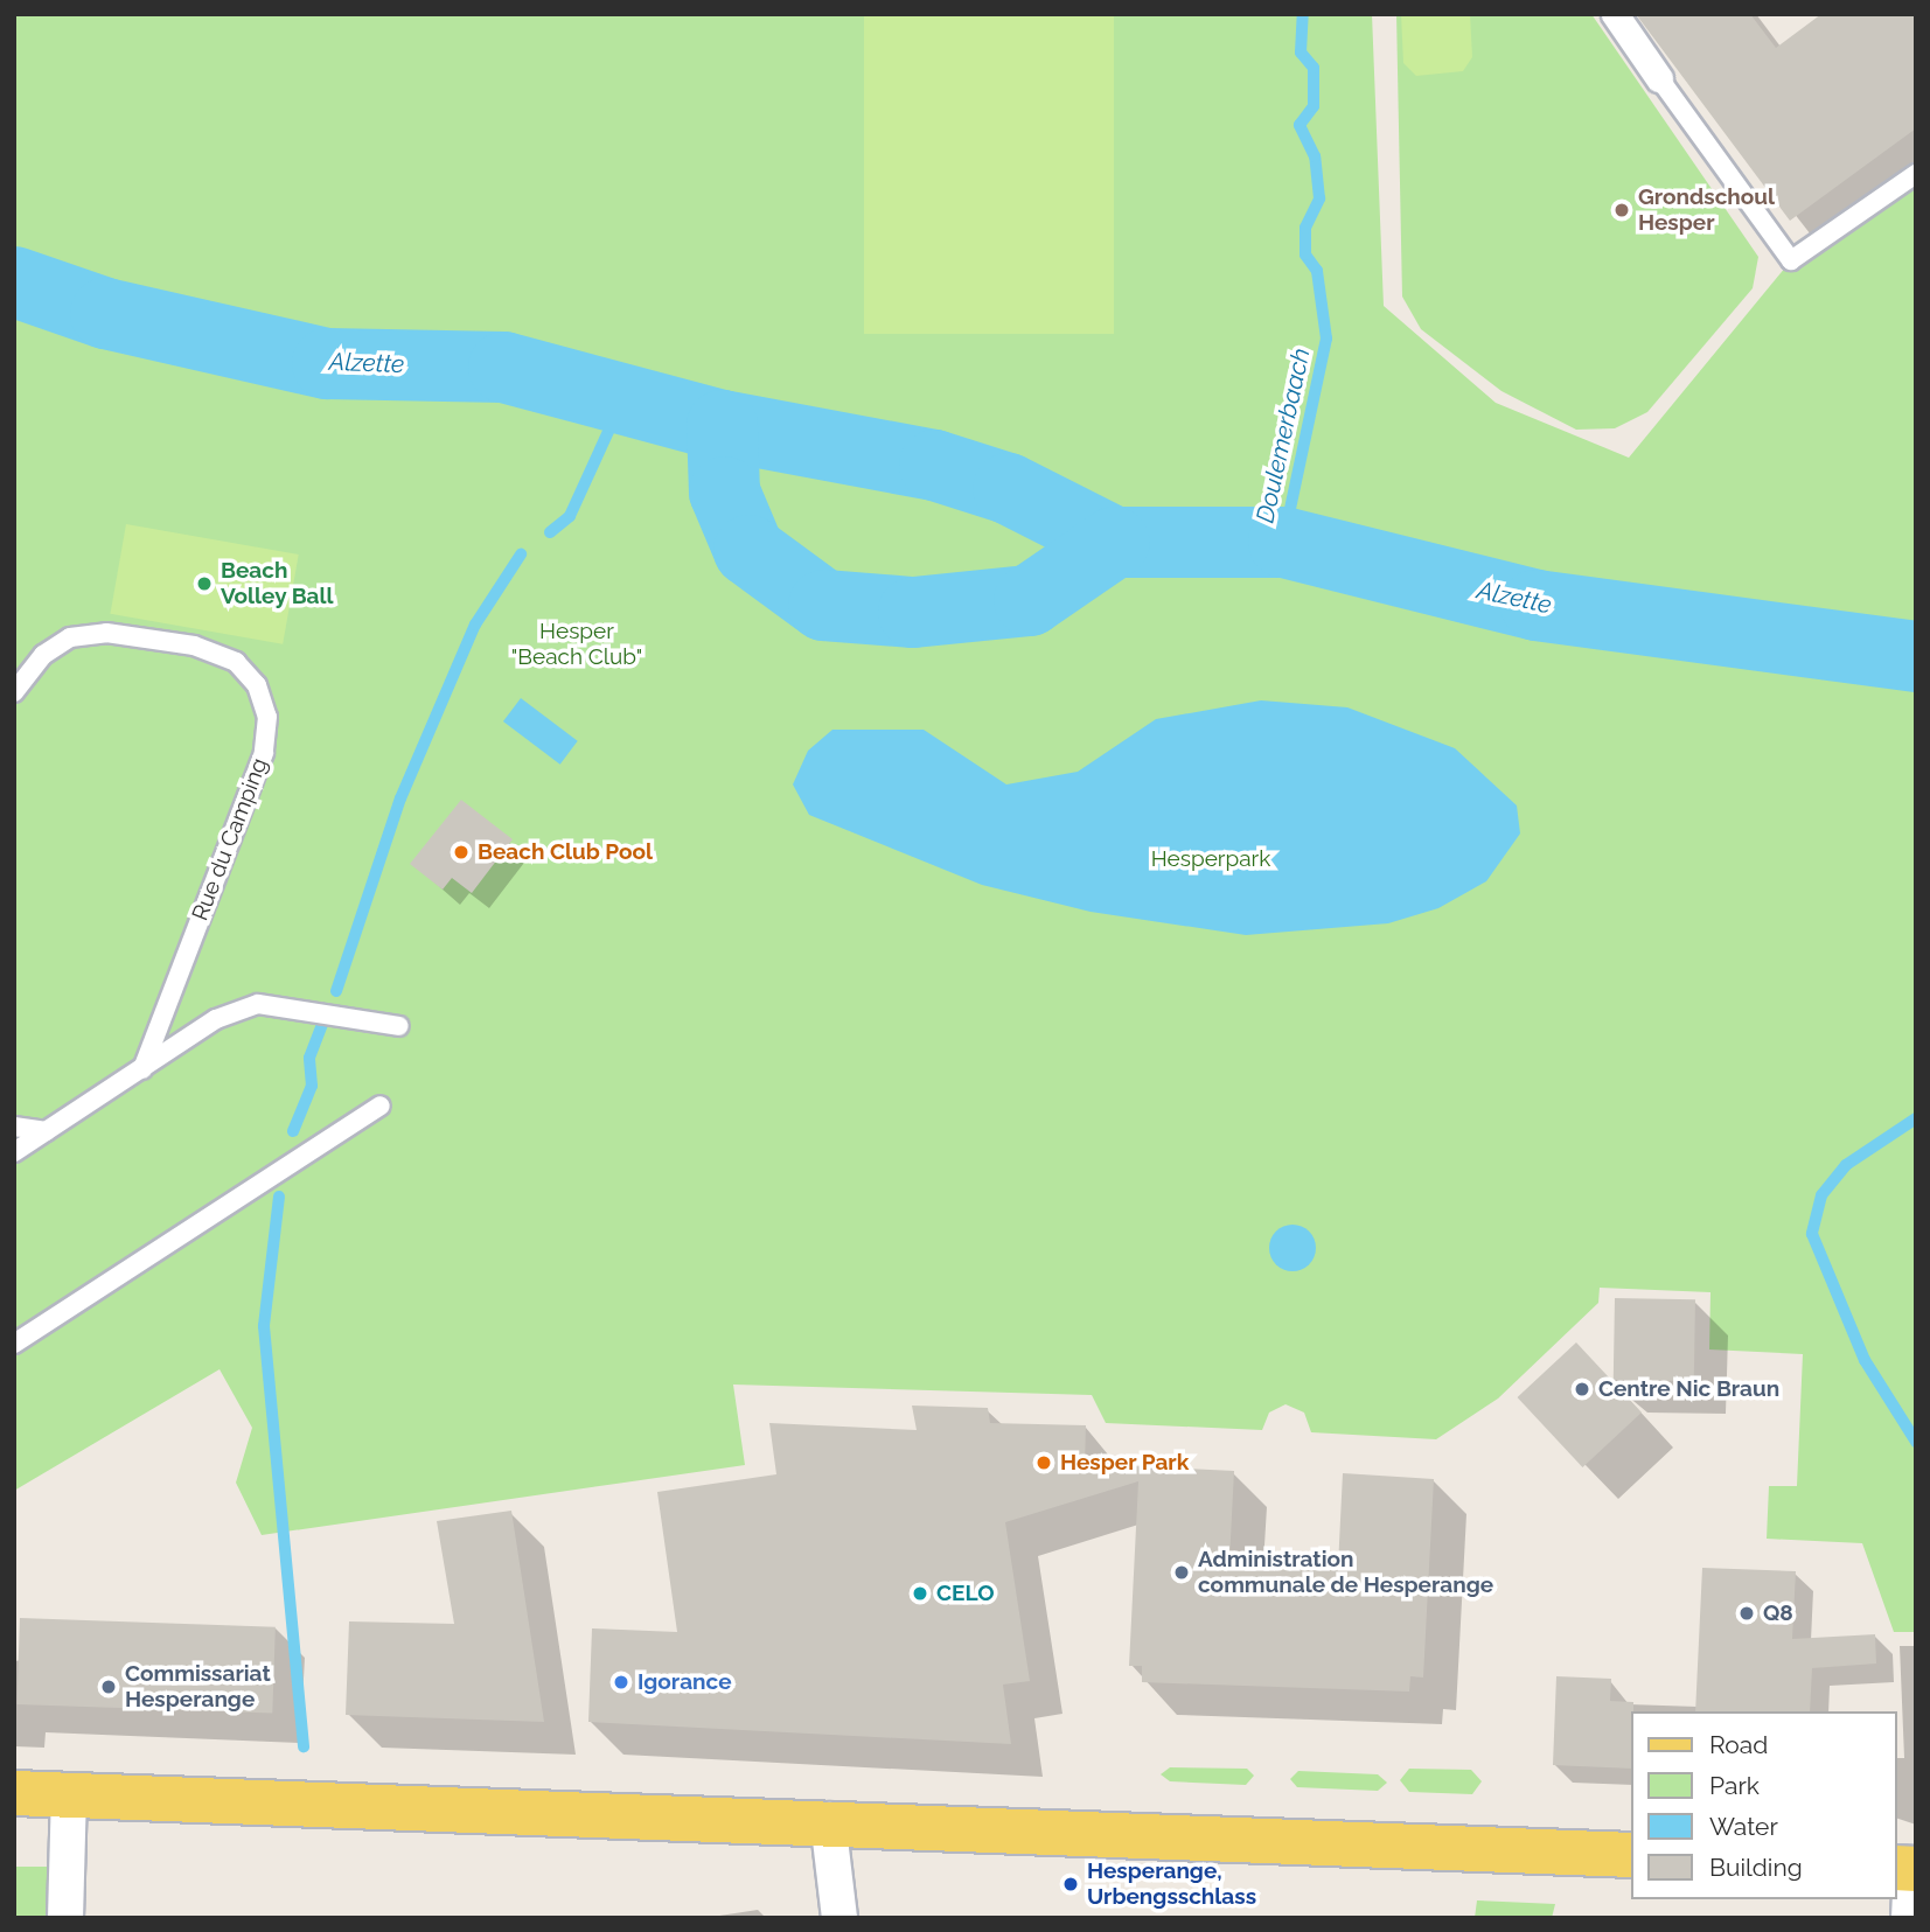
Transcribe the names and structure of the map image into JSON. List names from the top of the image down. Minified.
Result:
{"streets":{"lane":["Rue du Camping"]},"water":["Alzette","Doulemerbaach"],"parks":["Hesper \"Beach Club\"","Hesperpark"],"places":["Grondschoul Hesper","Beach Volley Ball","Beach Club Pool","Centre Nic Braun","Hesper Park","Administration communale de Hesperange","CELO","Q8","Igorance","Commissariat Hesperange","Hesperange, Urbengsschlass"],"legend":["Road","Park","Water","Building"]}
